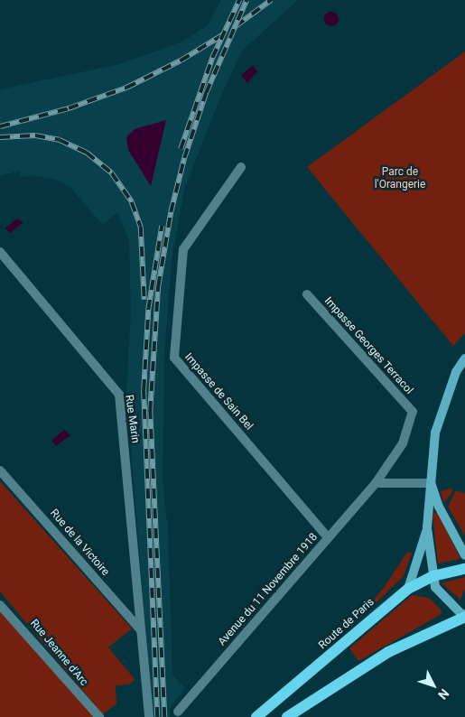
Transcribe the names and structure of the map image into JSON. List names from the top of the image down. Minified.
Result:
{"streets":{"main road":["Route de Paris"],"street":["Impasse Georges Terracol","Impasse de Sain Bel","Rue Marin","Rue de la Victoire","Avenue du 11 Novembre 1918","Rue Jeanne d'Arc"]},"crossings":[["Impasse Georges Terracol","Avenue du 11 Novembre 1918"],["Impasse de Sain Bel","Avenue du 11 Novembre 1918"],["Rue Marin","Rue de la Victoire"]],"parks":["Parc de l'Orangerie"],"north":"bottom right"}
